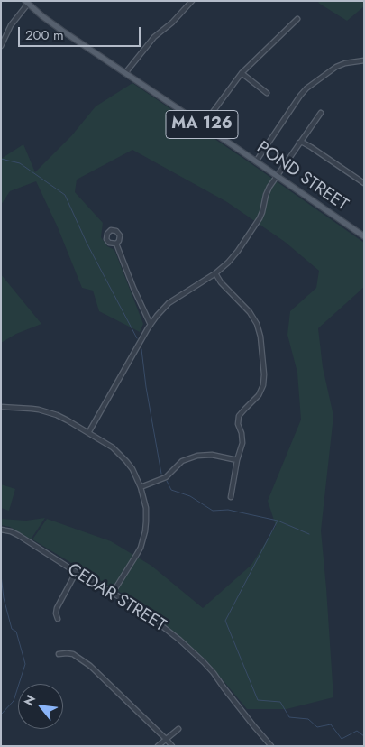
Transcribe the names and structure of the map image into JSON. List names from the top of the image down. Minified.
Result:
{"streets":{"main road":["MA 126","POND STREET"],"street":["CEDAR STREET"]},"scale_bar":"200 m","north":"top left"}
